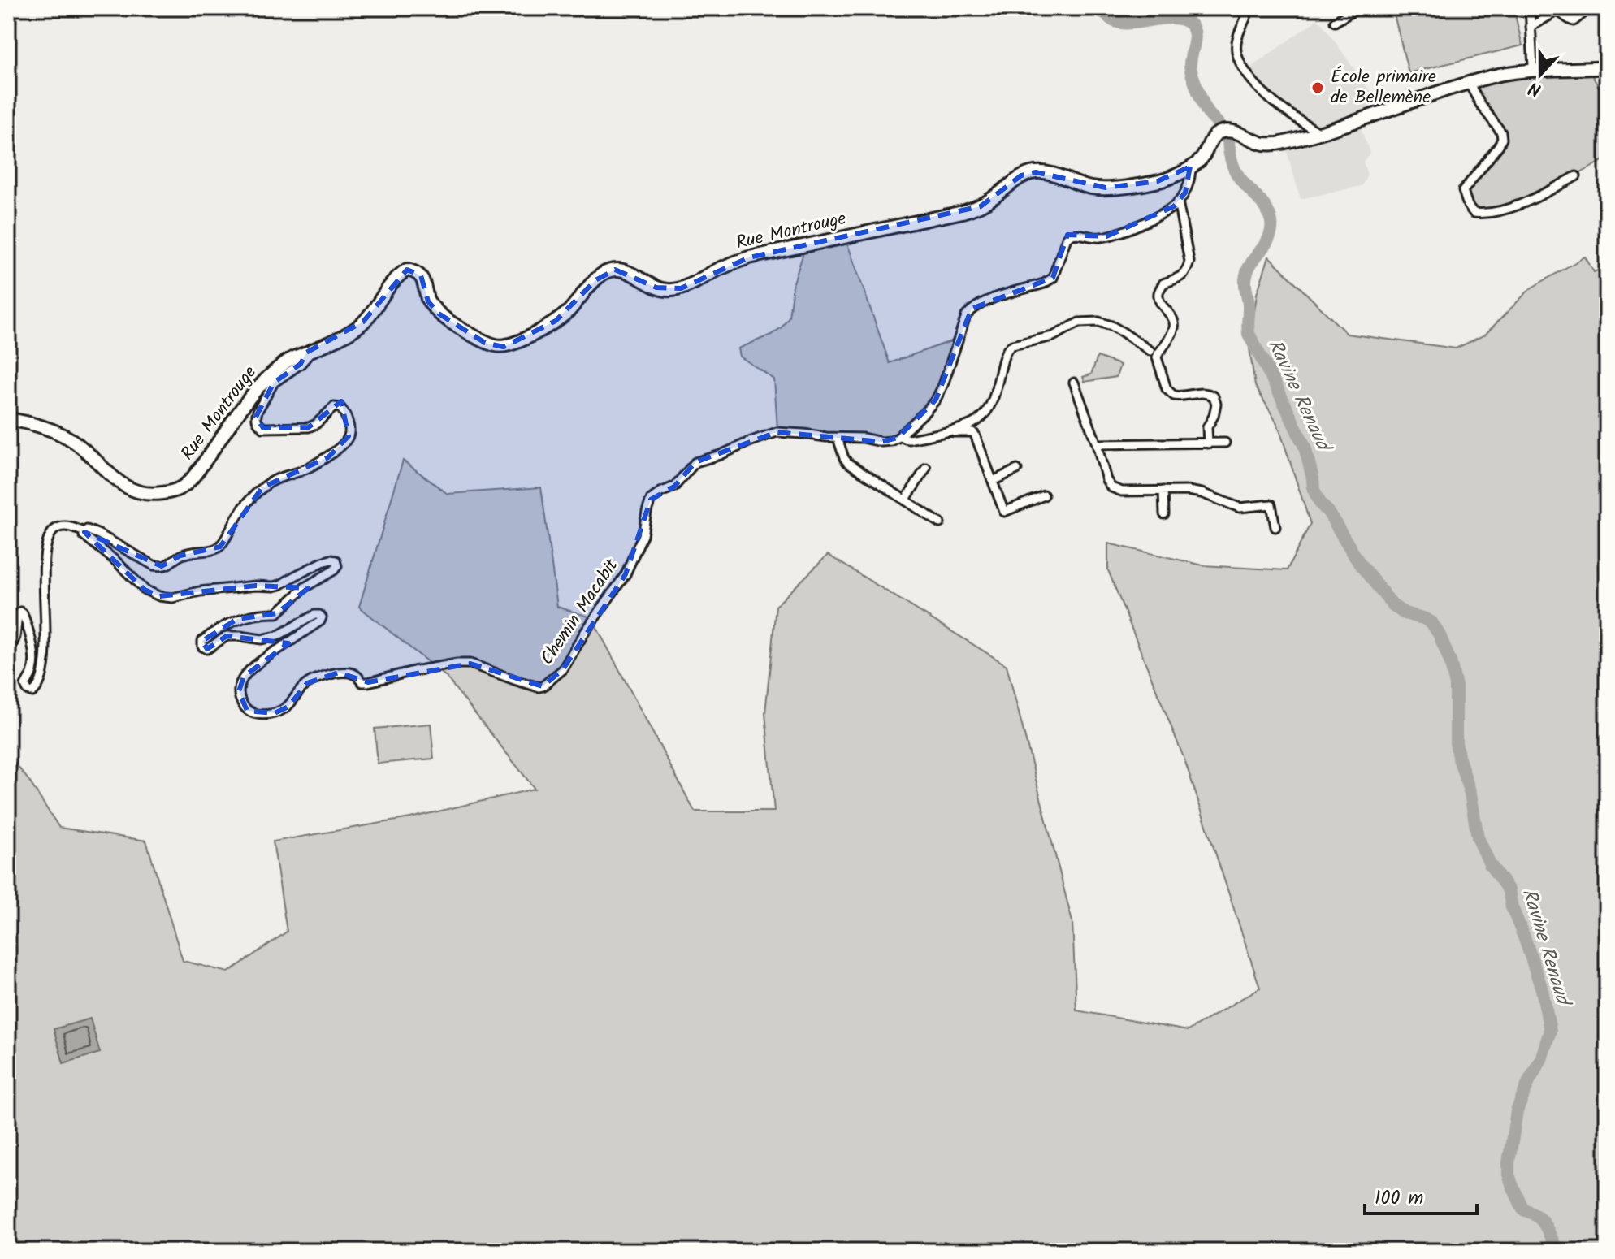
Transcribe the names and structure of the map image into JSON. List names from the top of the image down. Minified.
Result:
{"streets":{"main road":["Rue Montrouge"],"street":["Chemin Macabit"]},"water":["Ravine Renaud"],"places":["École primaire de Bellemène"],"scale_bar":"100 m","north":"bottom"}
